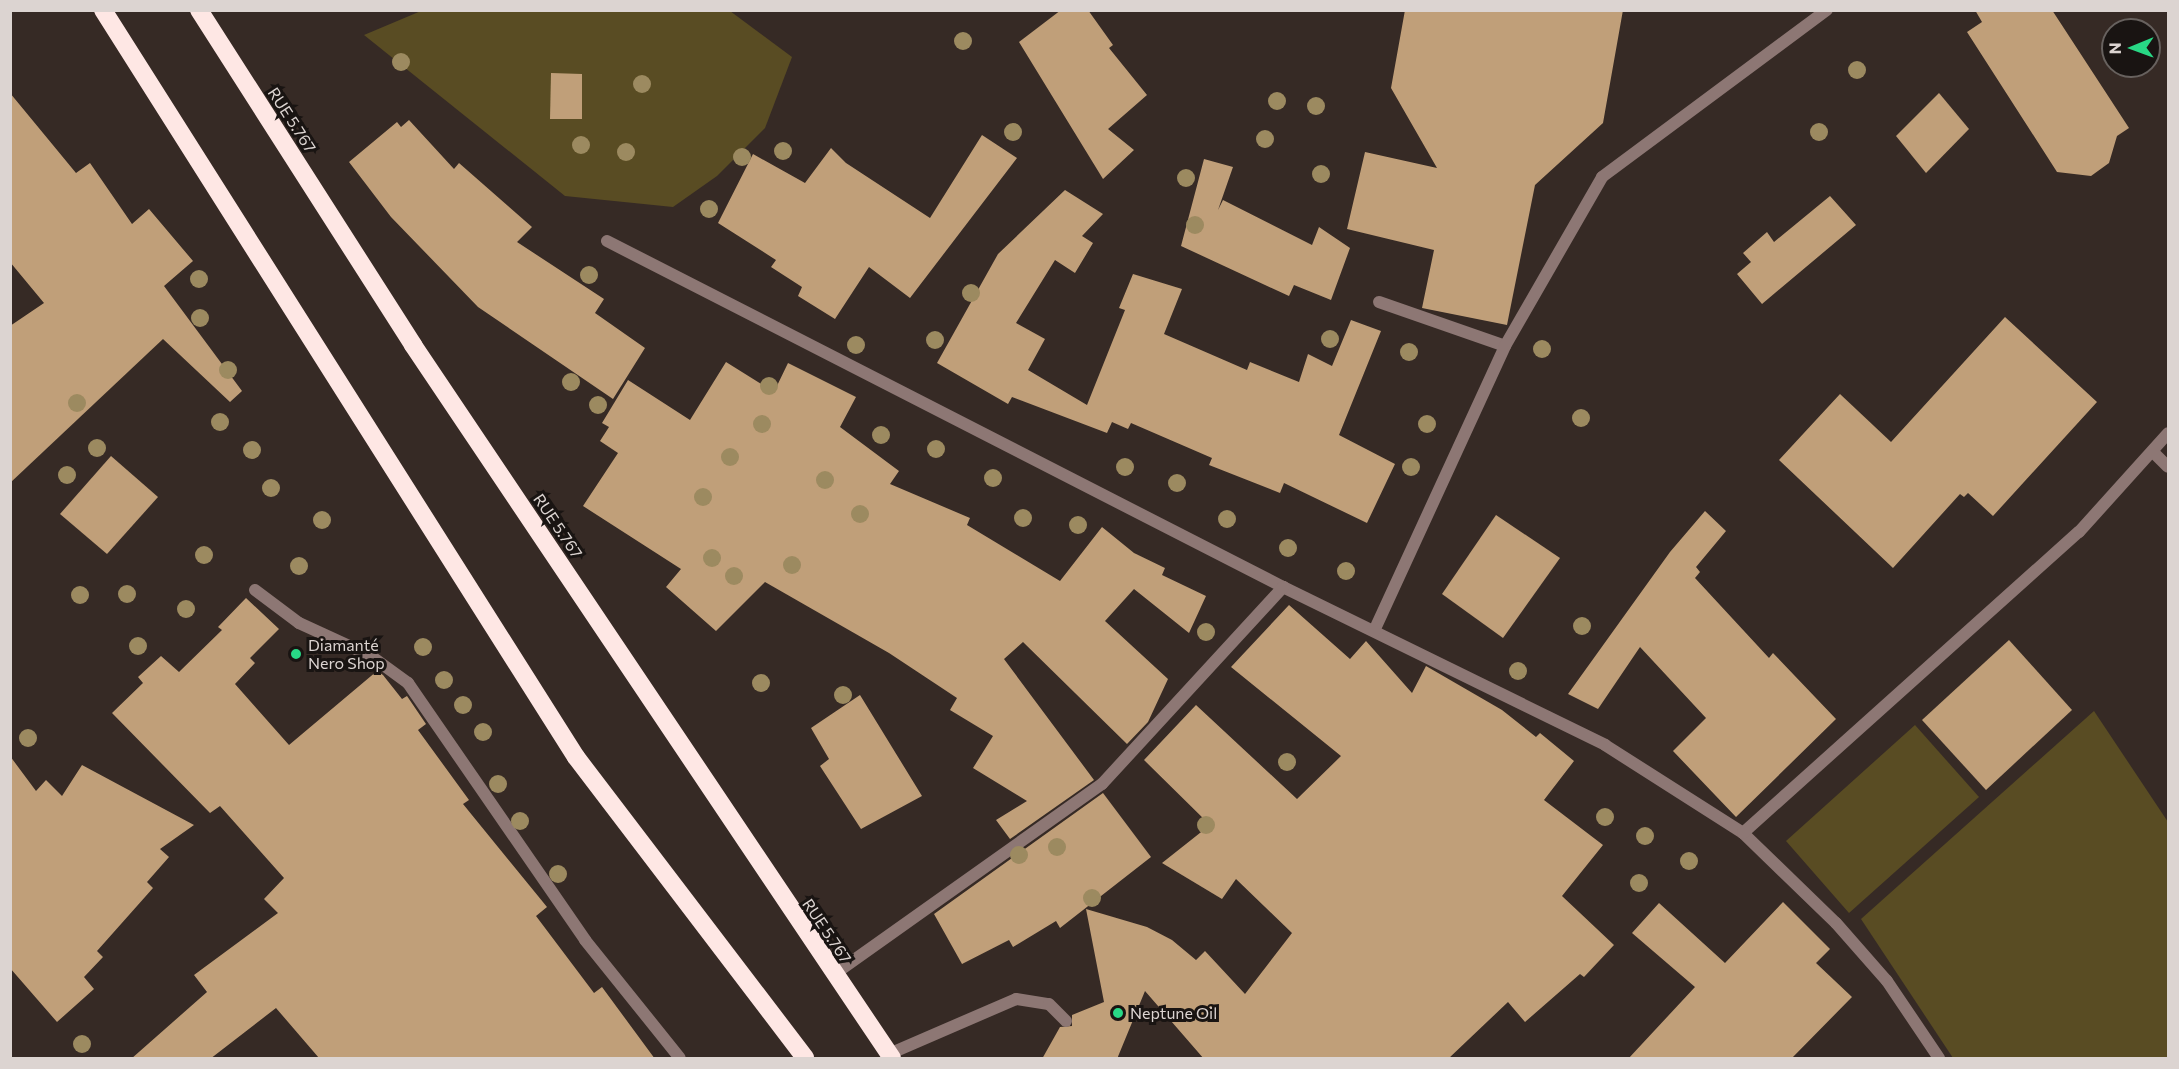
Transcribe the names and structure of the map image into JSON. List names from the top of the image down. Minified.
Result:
{"streets":{"highway":["RUE 5.767"]},"places":["Diamanté Nero Shop","Neptune Oil"],"north":"left"}
